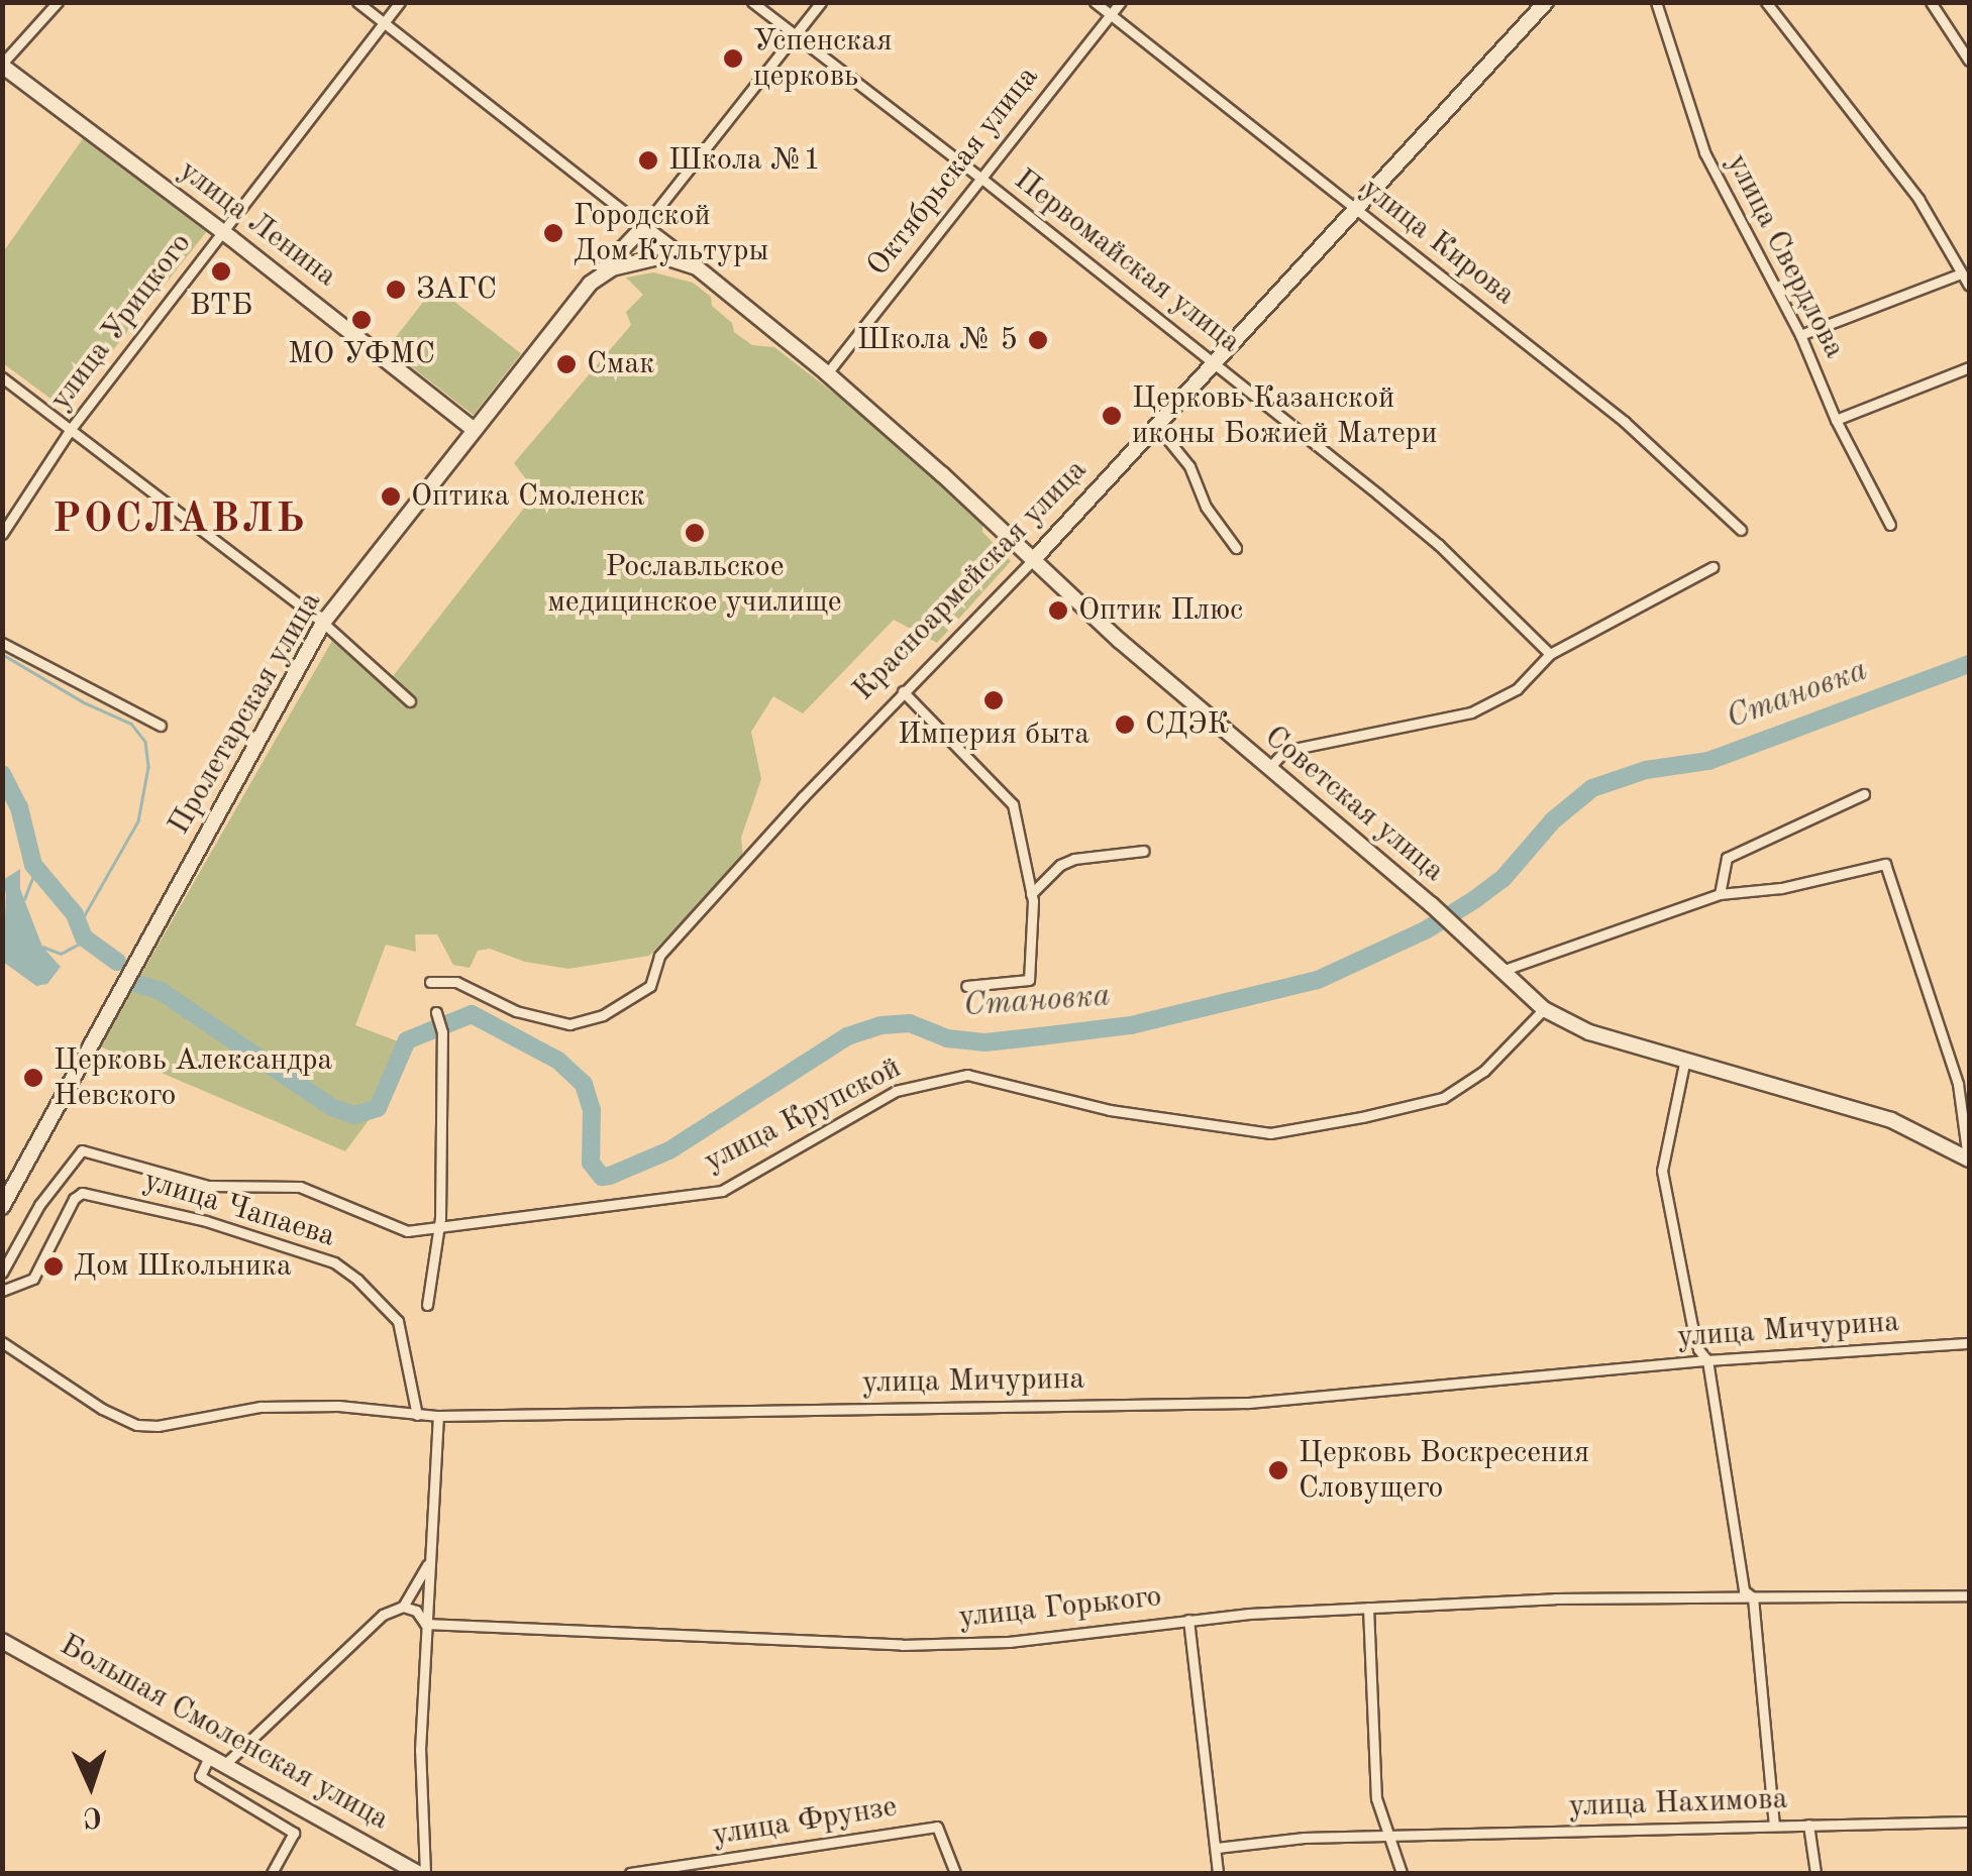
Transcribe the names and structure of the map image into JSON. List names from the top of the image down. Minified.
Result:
{"streets":{"main road":["улица Ленина","Красноармейская улица","Пролетарская улица","Советская улица","Большая Смоленская улица"],"street":["Октябрьская улица","улица Кирова","улица Свердлова","Первомайская улица","улица Урицкого","улица Крупской","улица Чапаева","улица Мичурина","улица Горького","улица Нахимова","улица Фрунзе"]},"crossings":[["Октябрьская улица","улица Кирова"],["Октябрьская улица","Первомайская улица"],["Октябрьская улица","Советская улица"],["улица Ленина","улица Урицкого"],["улица Ленина","Пролетарская улица"],["улица Кирова","Красноармейская улица"],["Первомайская улица","Красноармейская улица"],["Первомайская улица","Пролетарская улица"],["улица Урицкого","Советская улица"],["Красноармейская улица","Советская улица"],["Пролетарская улица","Советская улица"],["Советская улица","улица Крупской"],["улица Чапаева","улица Мичурина"]],"districts":["РОСЛАВЛЬ"],"water":["Становка"],"places":["Успенская церковь","Школа №1","Городской Дом Культуры","ВТБ","ЗАГС","МО УФМС","Школа № 5","Смак","Церковь Казанской иконы Божией Матери","Оптика Смоленск","Рославльское медицинское училище","Оптик Плюс","Империя быта","СДЭК","Церковь Александра Невского","Дом Школьника","Церковь Воскресения Словущего"],"north":"bottom"}
